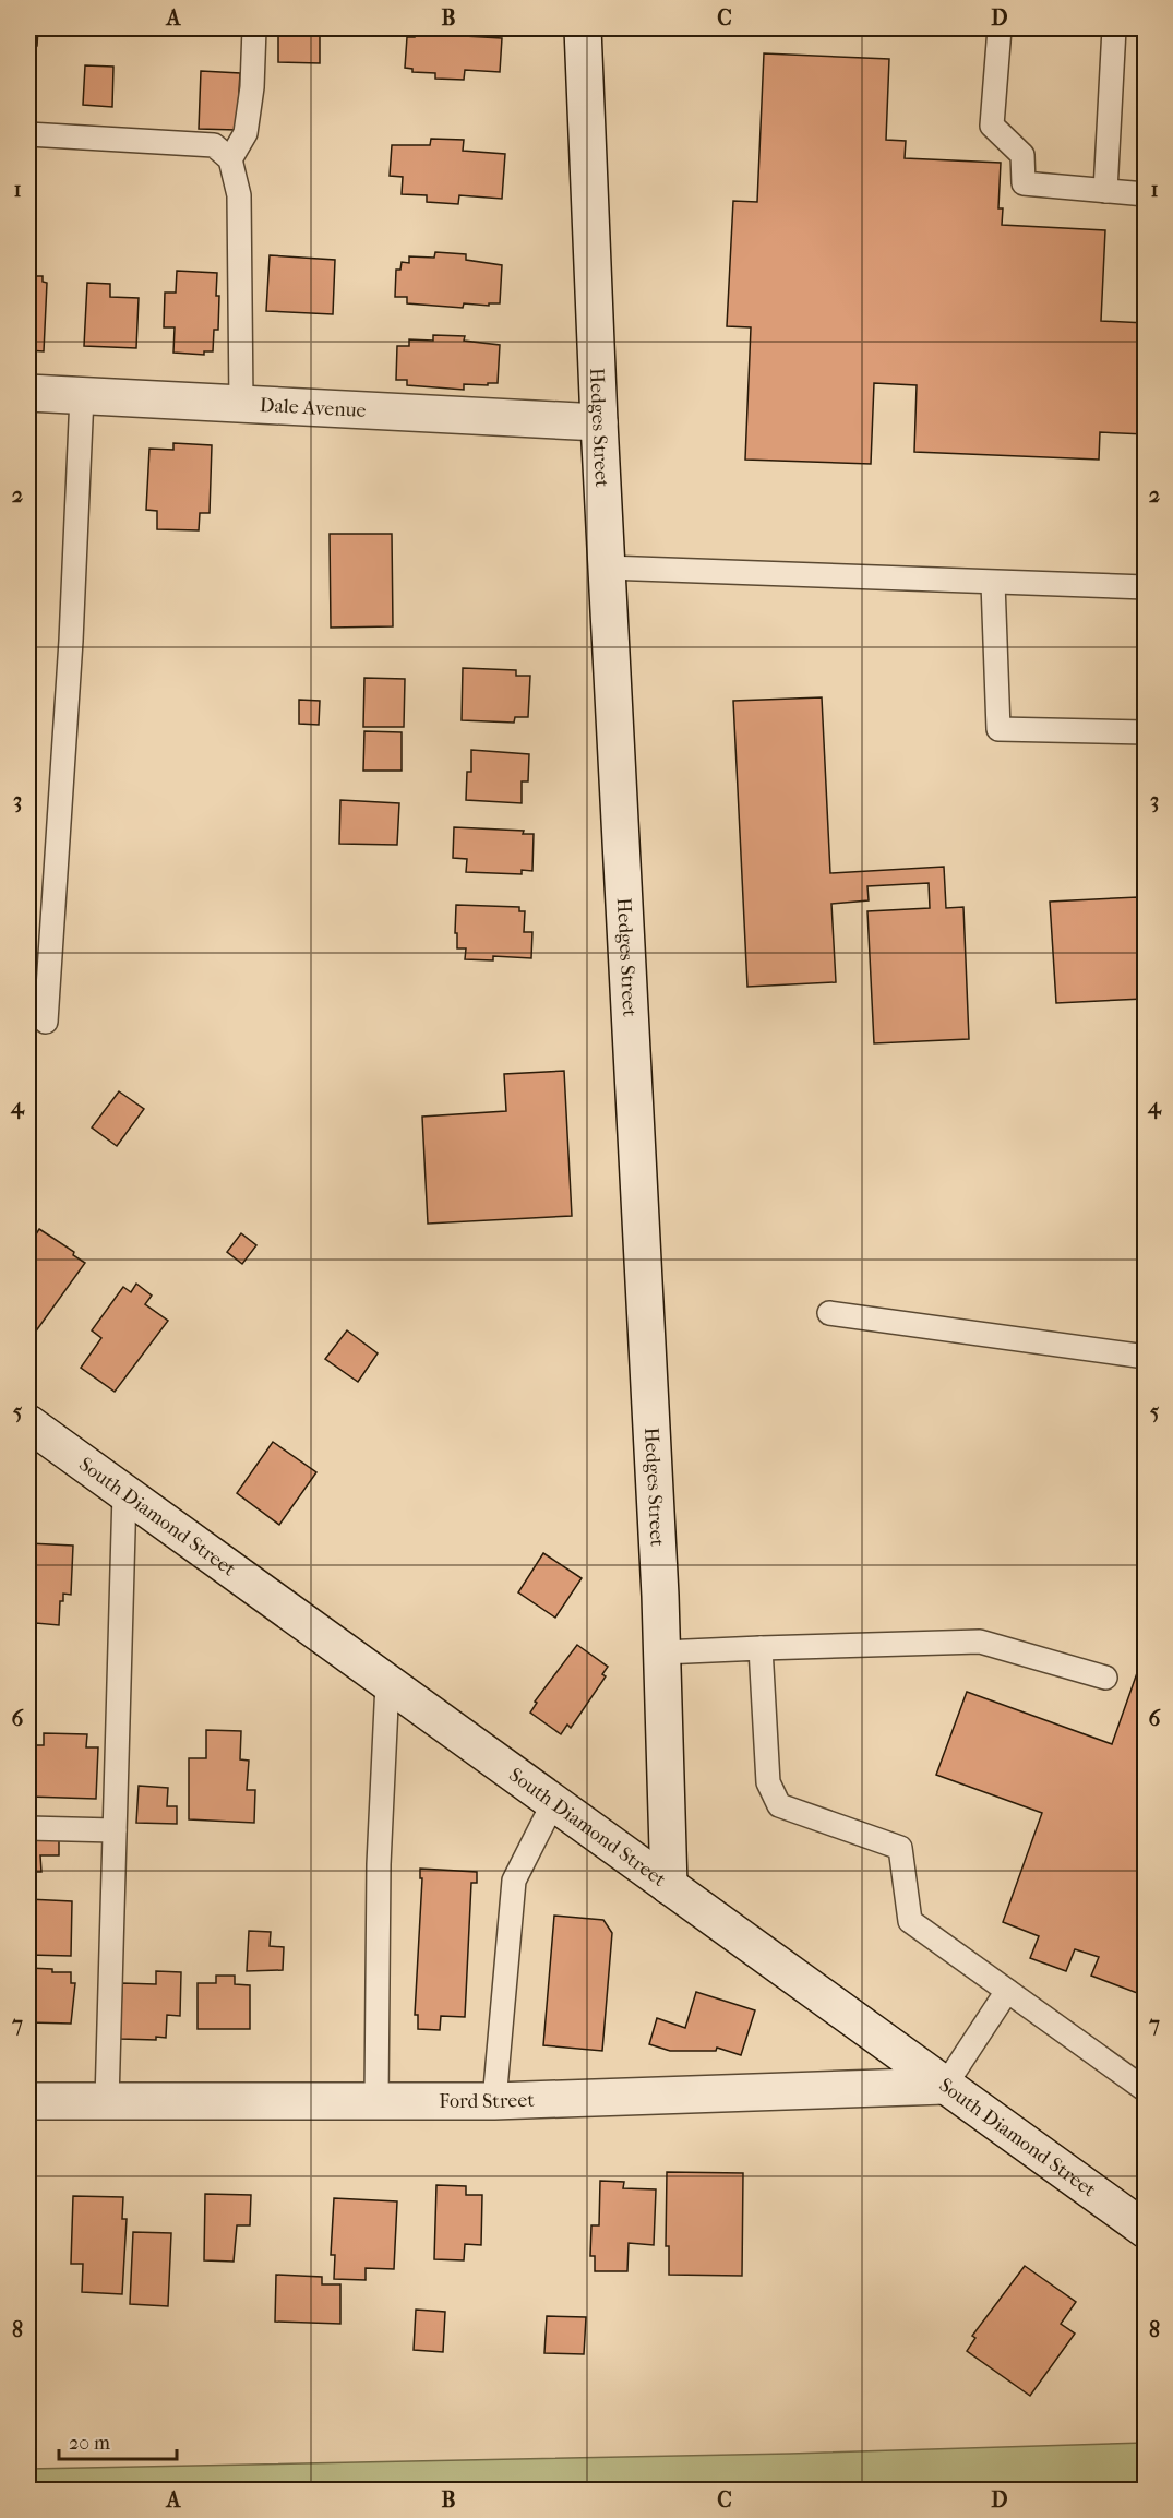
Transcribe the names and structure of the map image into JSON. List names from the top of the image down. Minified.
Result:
{"streets":{"street":["Dale Avenue","Hedges Street","South Diamond Street","Ford Street"]},"crossings":[["Dale Avenue","Hedges Street"],["Hedges Street","South Diamond Street"],["South Diamond Street","Ford Street"]],"scale_bar":"20 m","grid":{"columns":["A","B","C","D"],"rows":["1","2","3","4","5","6","7","8"]}}
